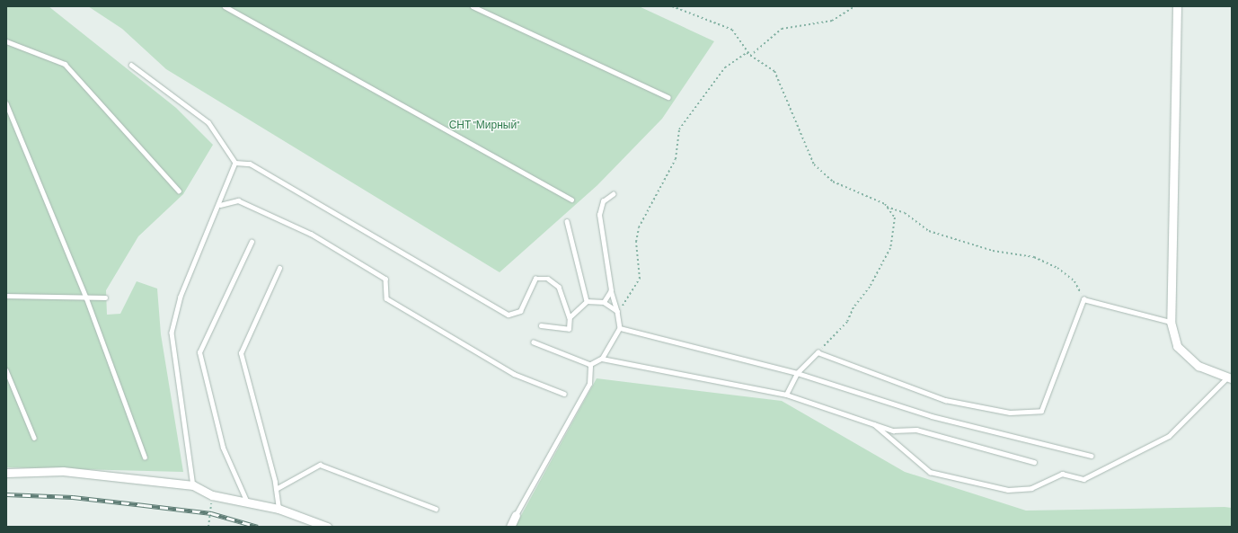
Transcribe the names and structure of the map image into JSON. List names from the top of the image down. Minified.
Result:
{"parks":["СНТ \"Мирный\""]}
